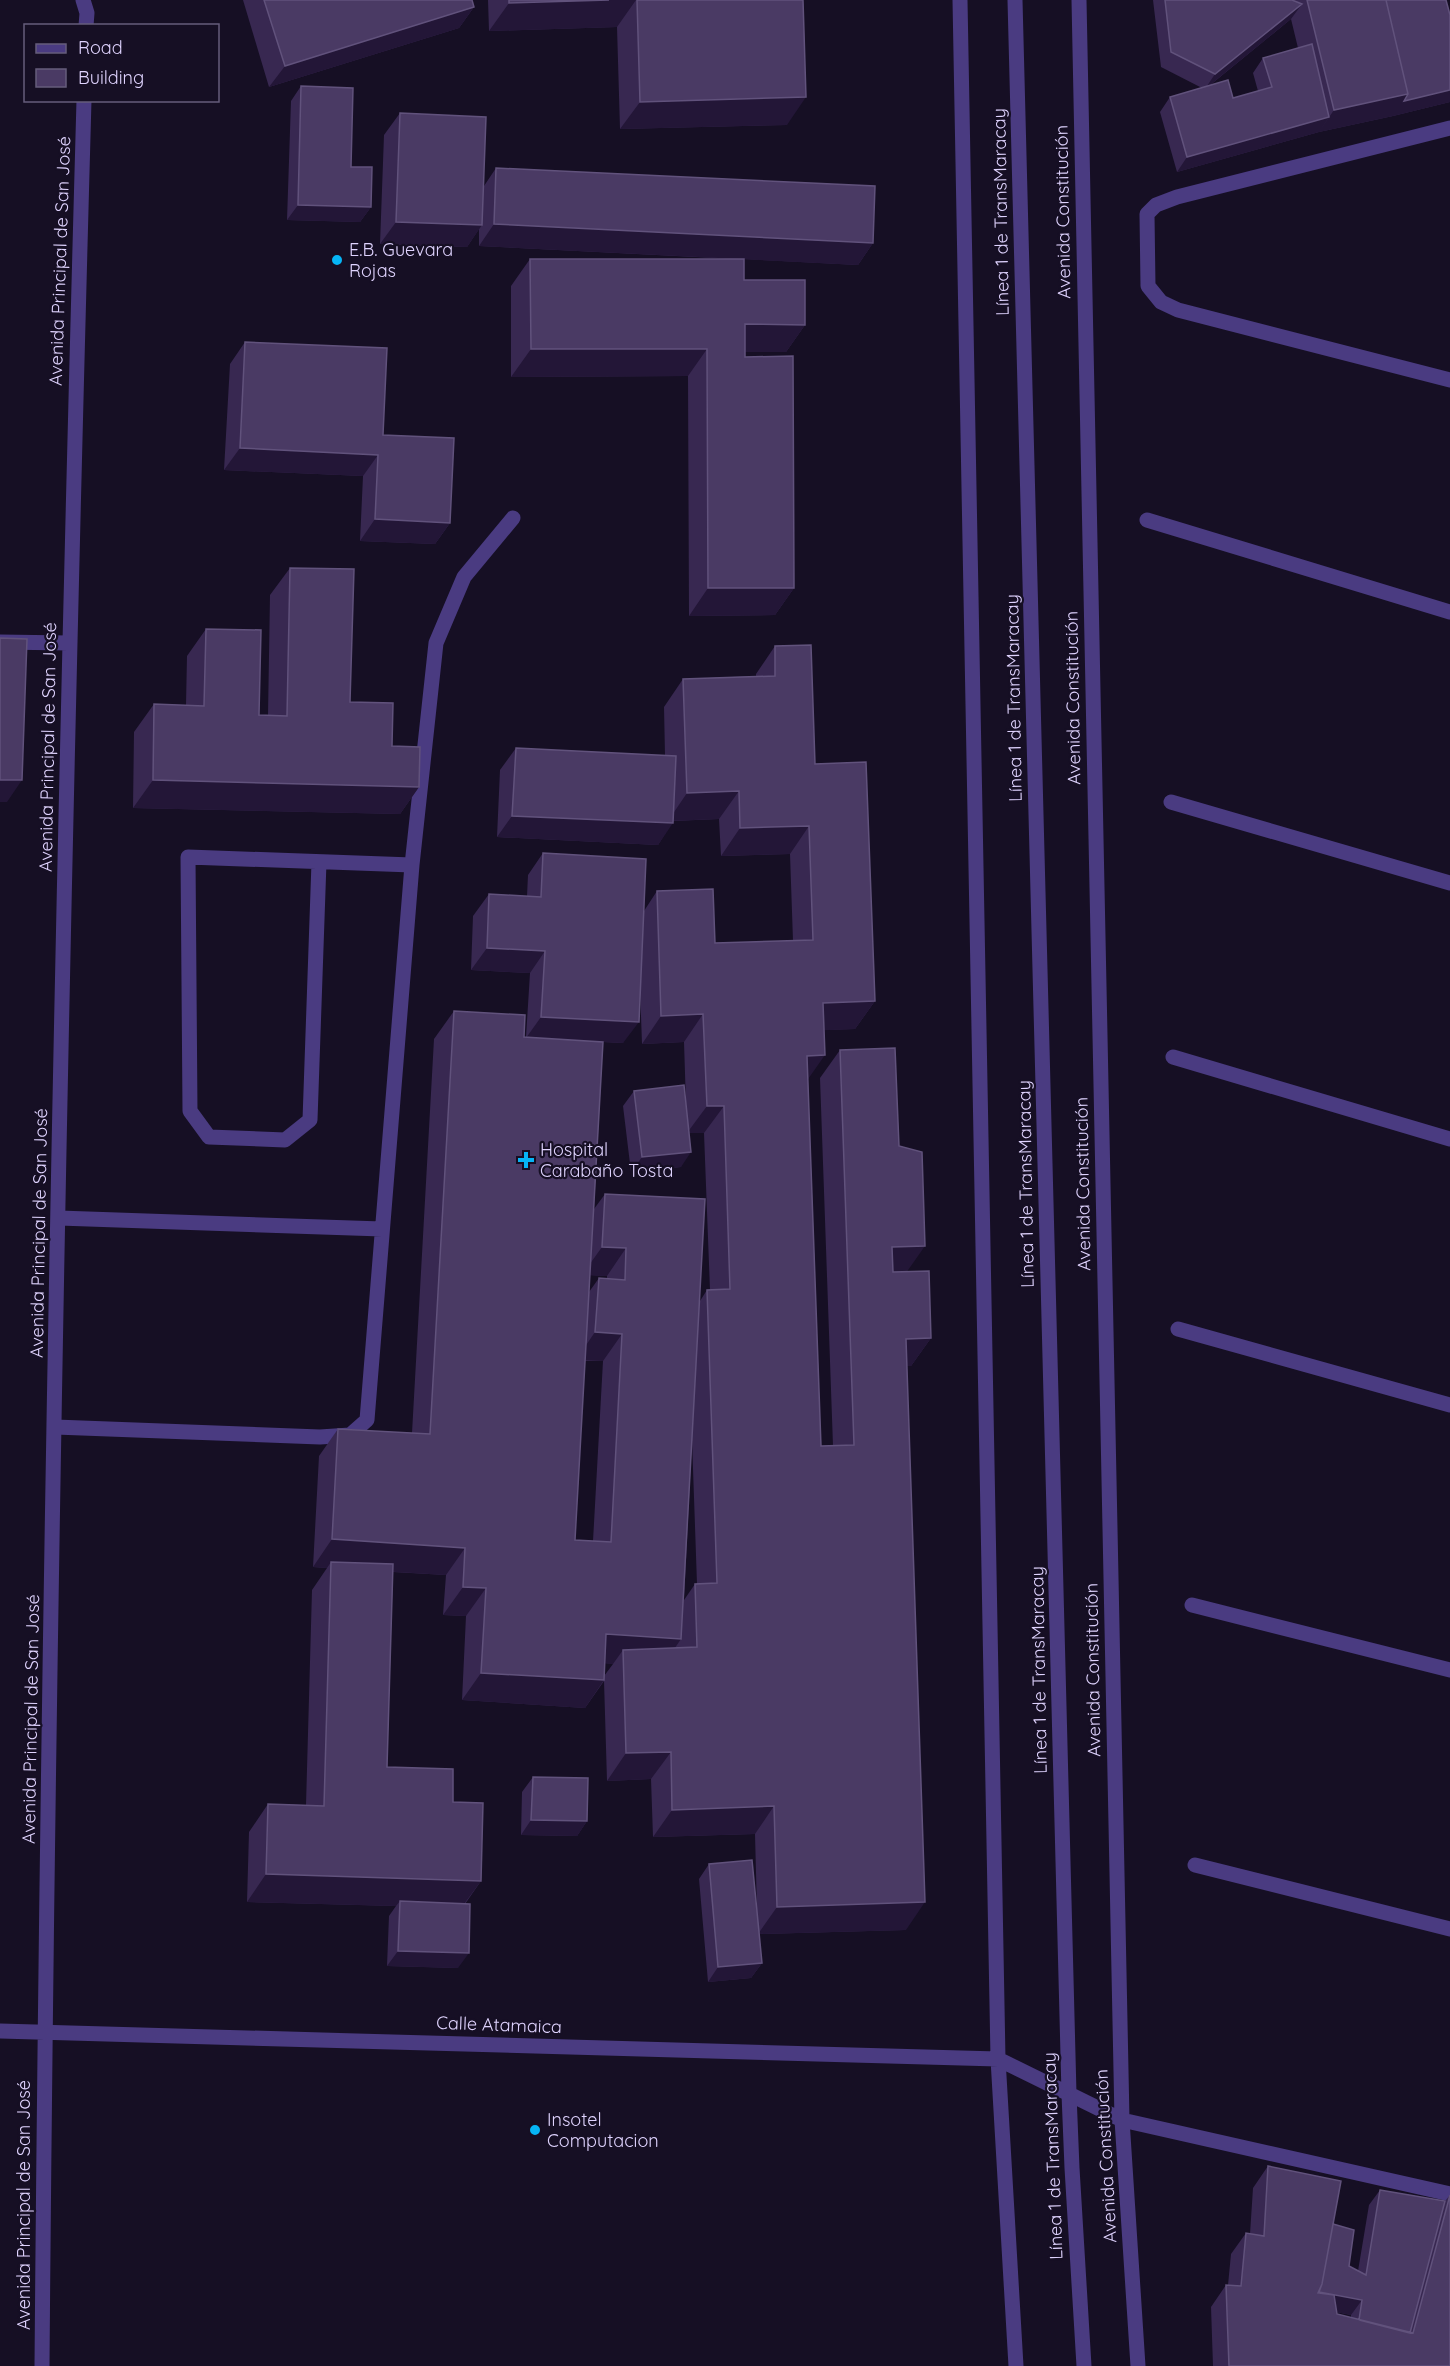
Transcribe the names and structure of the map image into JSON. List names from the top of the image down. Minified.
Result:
{"streets":{"street":["Línea 1 de TransMaracay","Avenida Constitución","Avenida Principal de San José","Calle Atamaica"]},"crossings":[["Avenida Principal de San José","Calle Atamaica"]],"places":{"other":["E.B. Guevara Rojas","Insotel Computacion"],"health":["Hospital Carabaño Tosta"]},"legend":["Road","Building"]}
